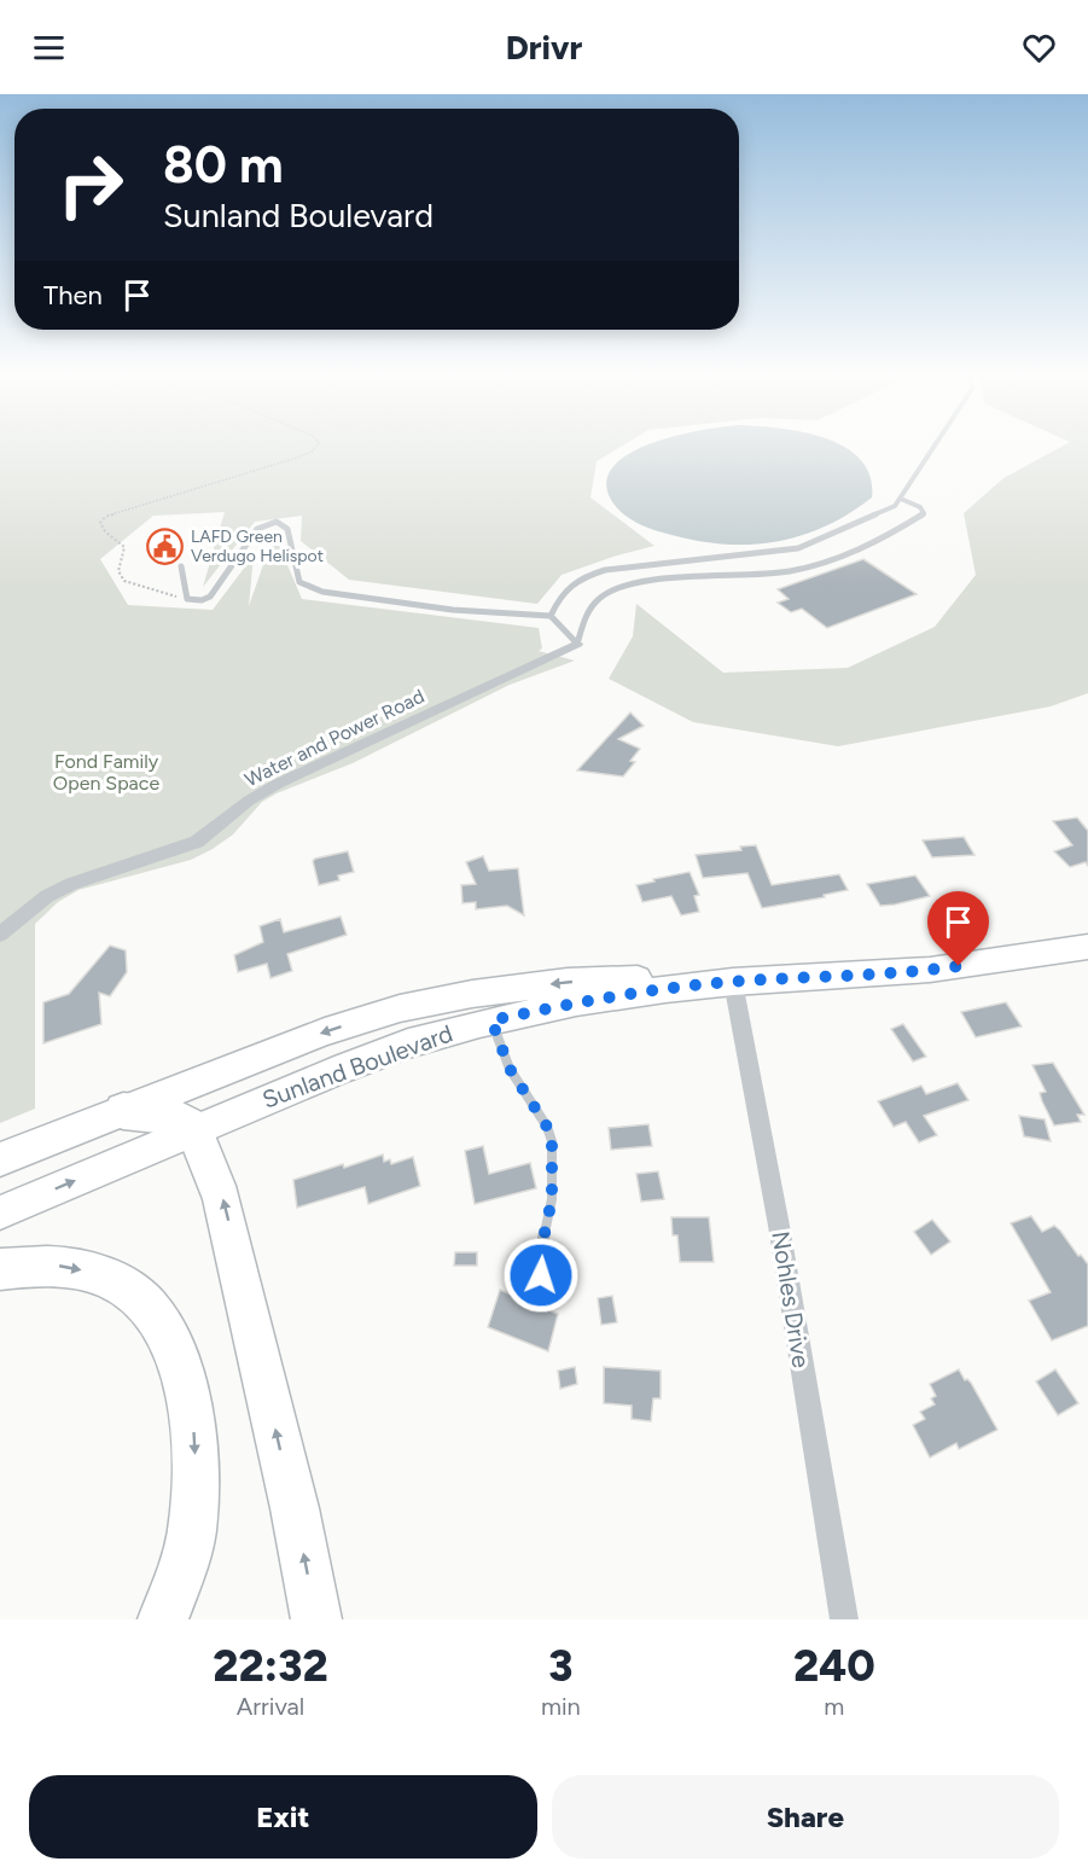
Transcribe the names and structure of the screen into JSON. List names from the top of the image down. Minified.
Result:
{"streets":{"main road":["Sunland Boulevard"],"street":["Water and Power Road","Nohles Drive"]},"crossings":[["Sunland Boulevard","Nohles Drive"]],"parks":["Fond Family Open Space"],"places":{"public building":["LAFD Green Verdugo Helispot"]},"page":{"header":"Drivr","turn":["80 m","Sunland Boulevard"],"then":"Then","eta":["22:32","Arrival","3","min","240","m"],"buttons":["Exit","Share"]}}
